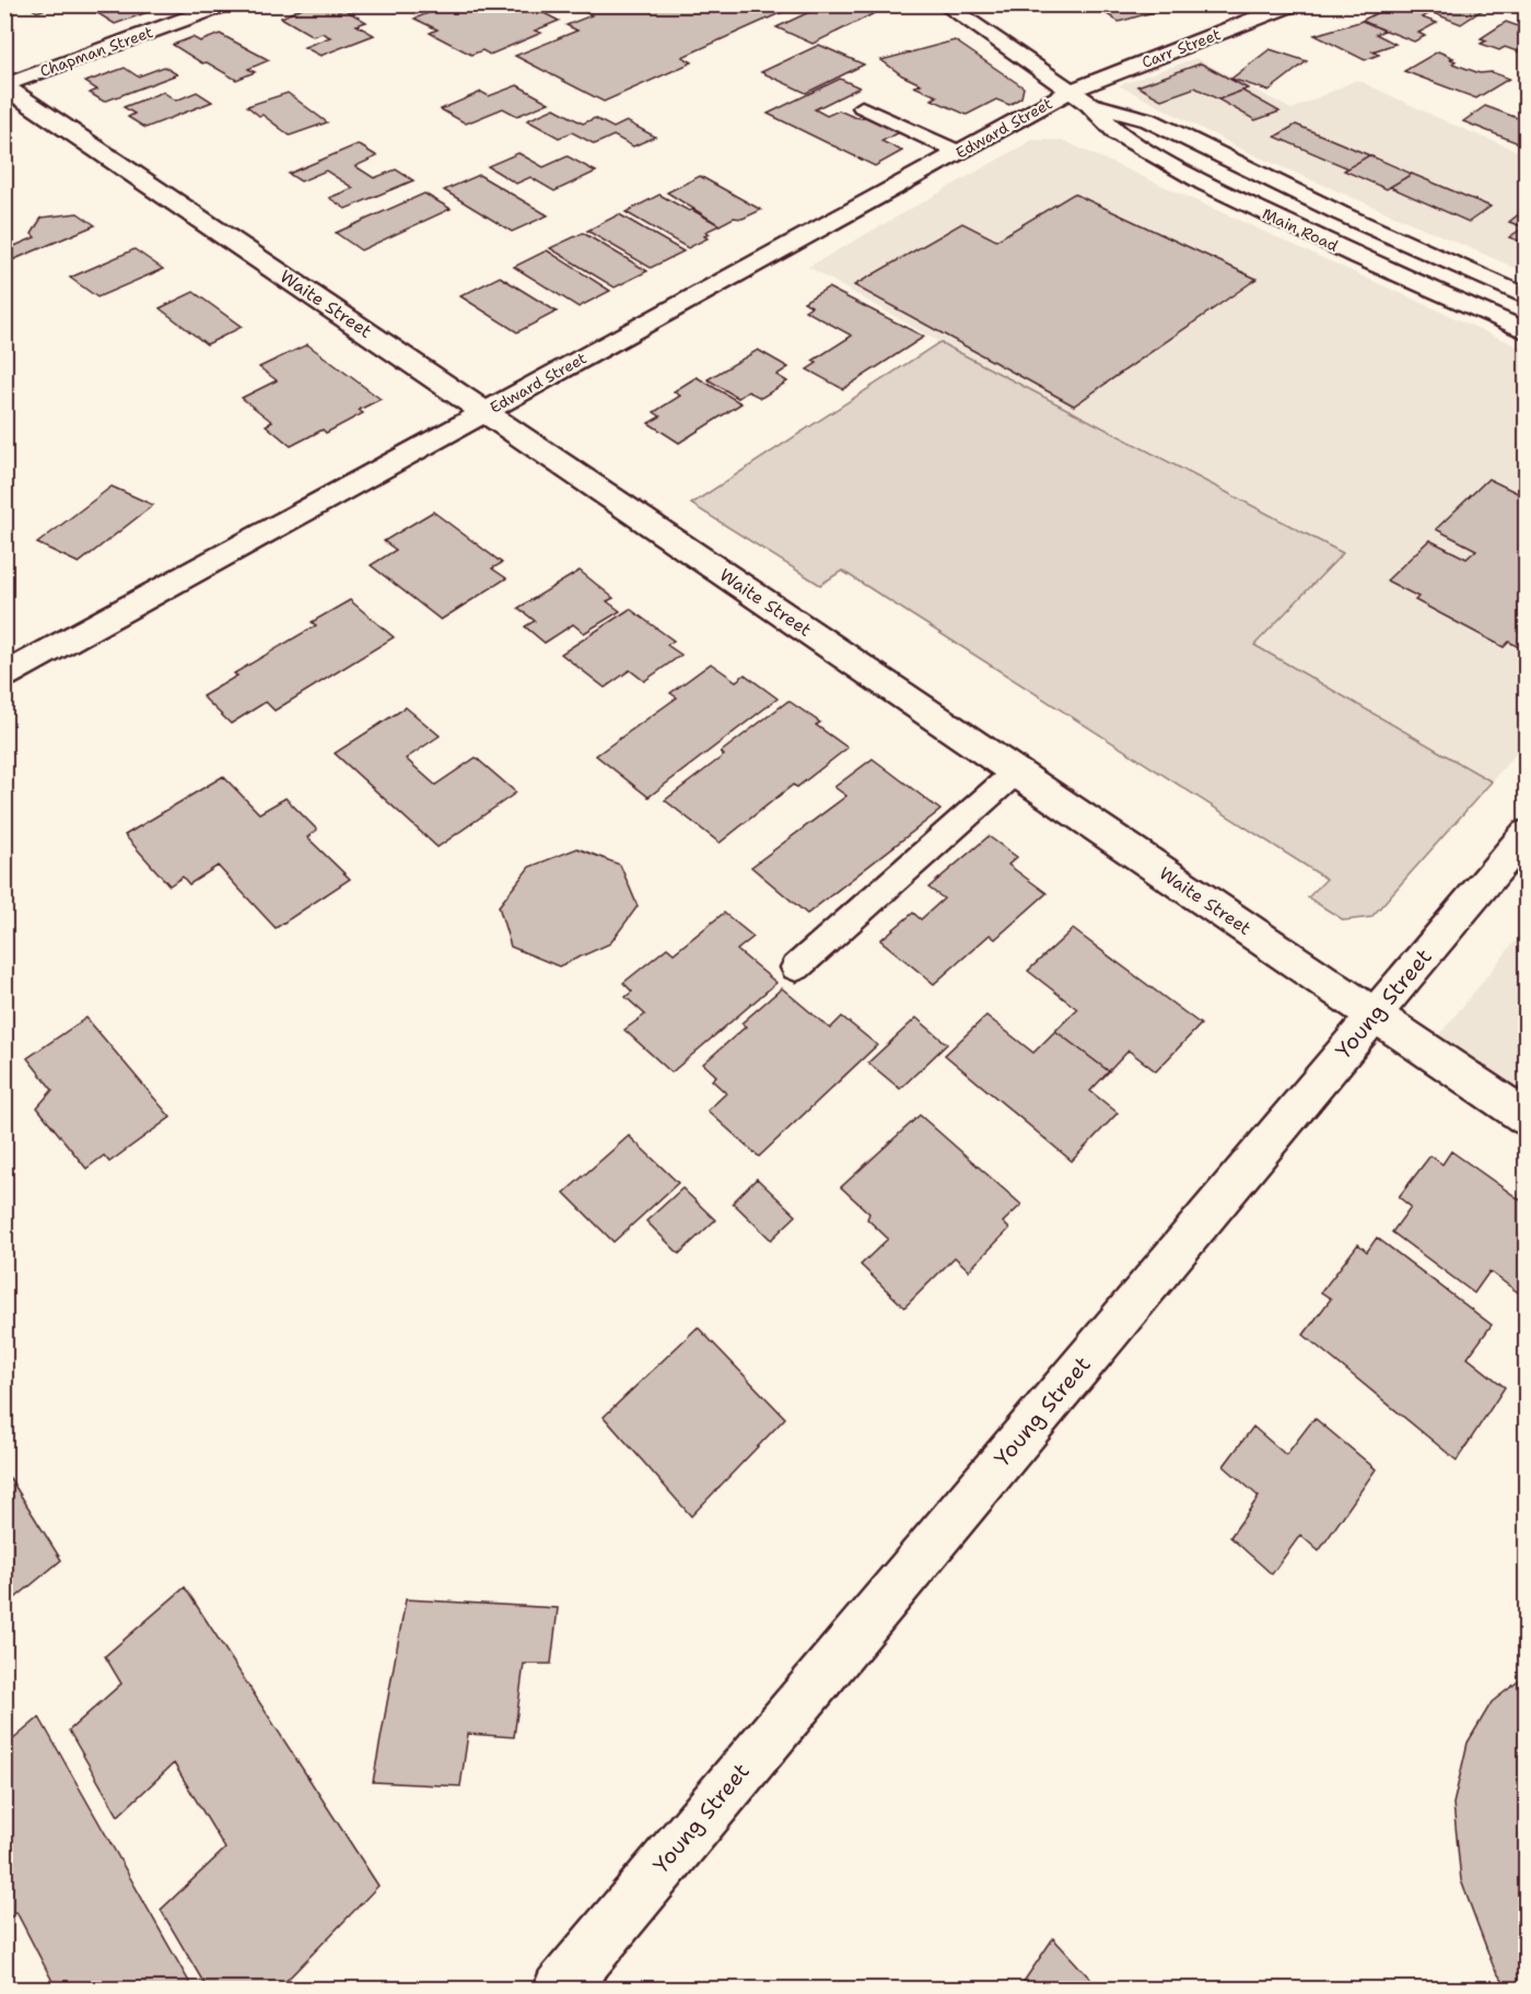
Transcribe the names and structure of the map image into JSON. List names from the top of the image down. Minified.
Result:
{"streets":{"street":["Carr Street","Chapman Street","Edward Street","Main Road","Waite Street","Young Street"]},"crossings":[["Carr Street","Edward Street"],["Carr Street","Main Road"],["Chapman Street","Waite Street"],["Edward Street","Main Road"],["Edward Street","Waite Street"],["Waite Street","Young Street"]]}
